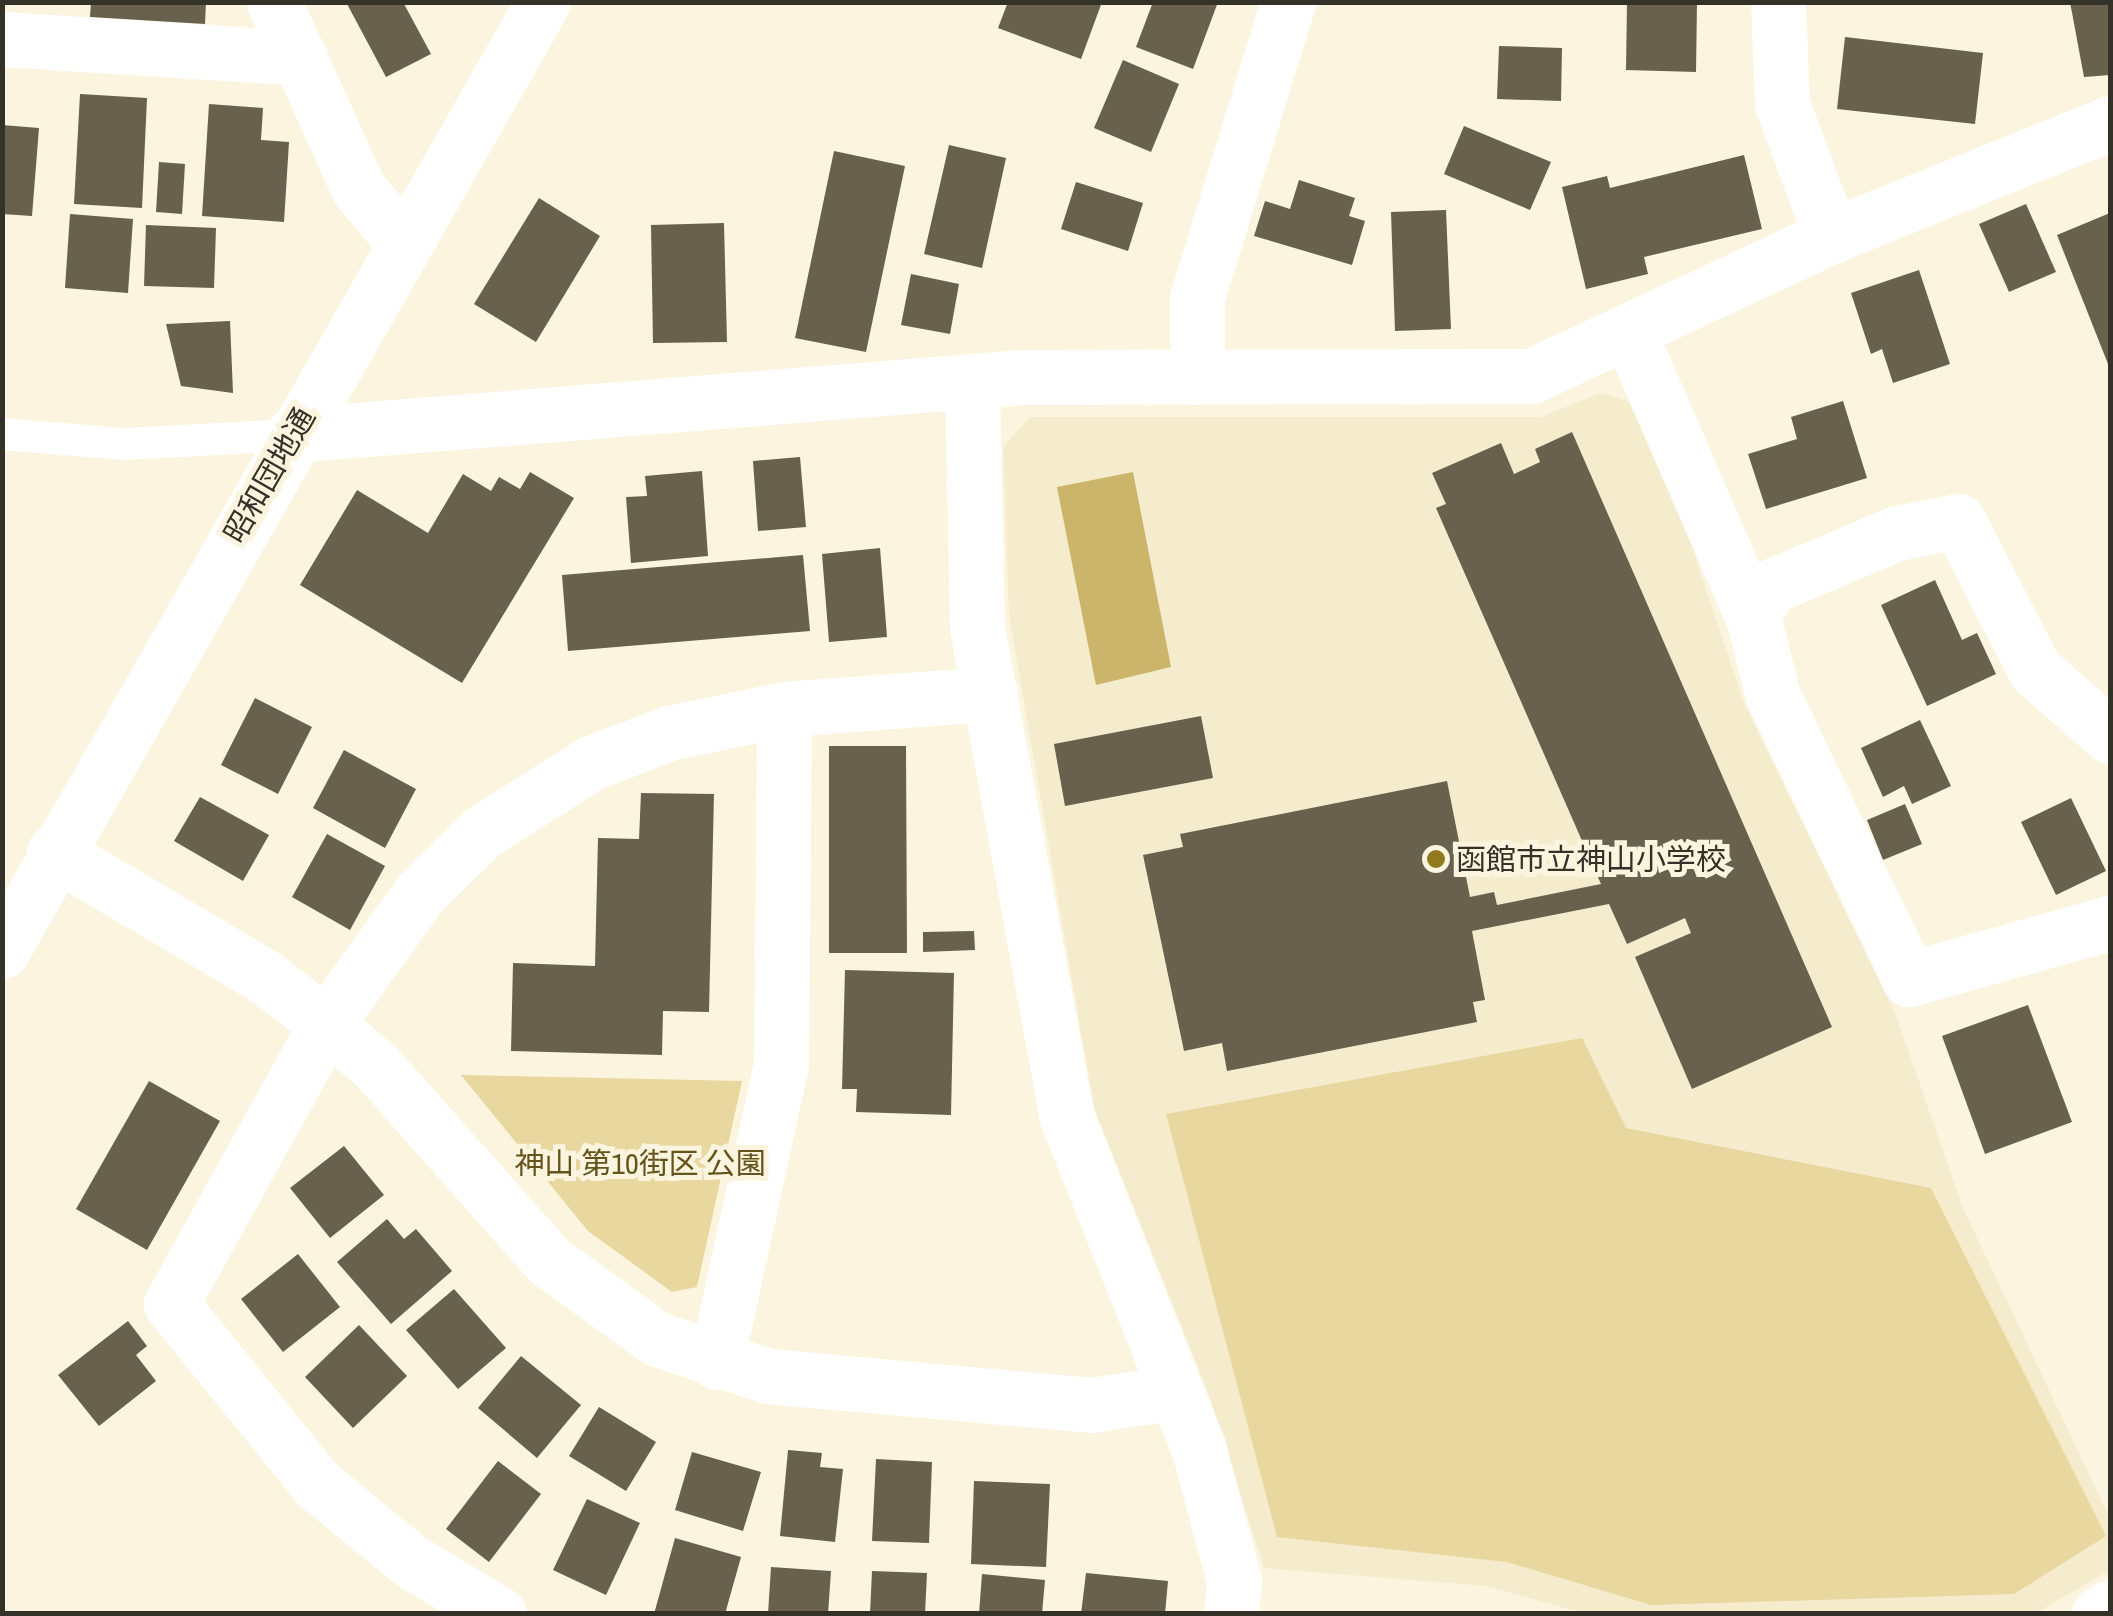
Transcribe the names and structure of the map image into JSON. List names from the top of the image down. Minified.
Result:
{"streets":{"street":["昭和団地通"]},"parks":["神山 第10街区 公園"],"places":["函館市立神山小学校"]}
